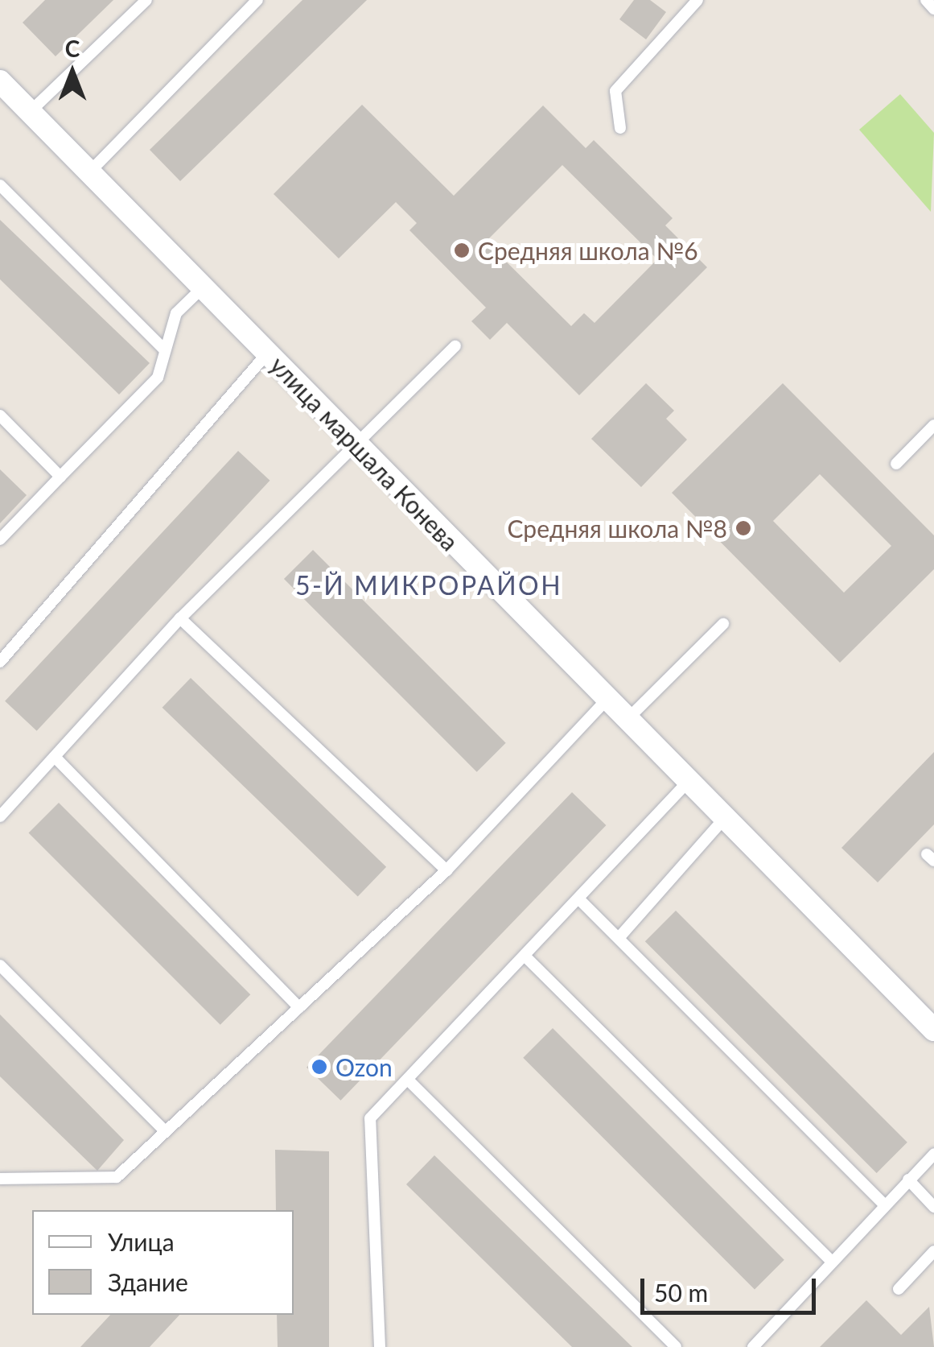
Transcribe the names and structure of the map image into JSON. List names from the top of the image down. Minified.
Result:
{"streets":{"street":["улица маршала Конева"]},"districts":["5-Й МИКРОРАЙОН"],"places":["Средняя школа №6","Средняя школа №8","Ozon"],"legend":["Улица","Здание"],"scale_bar":"50 m","north":"top"}
